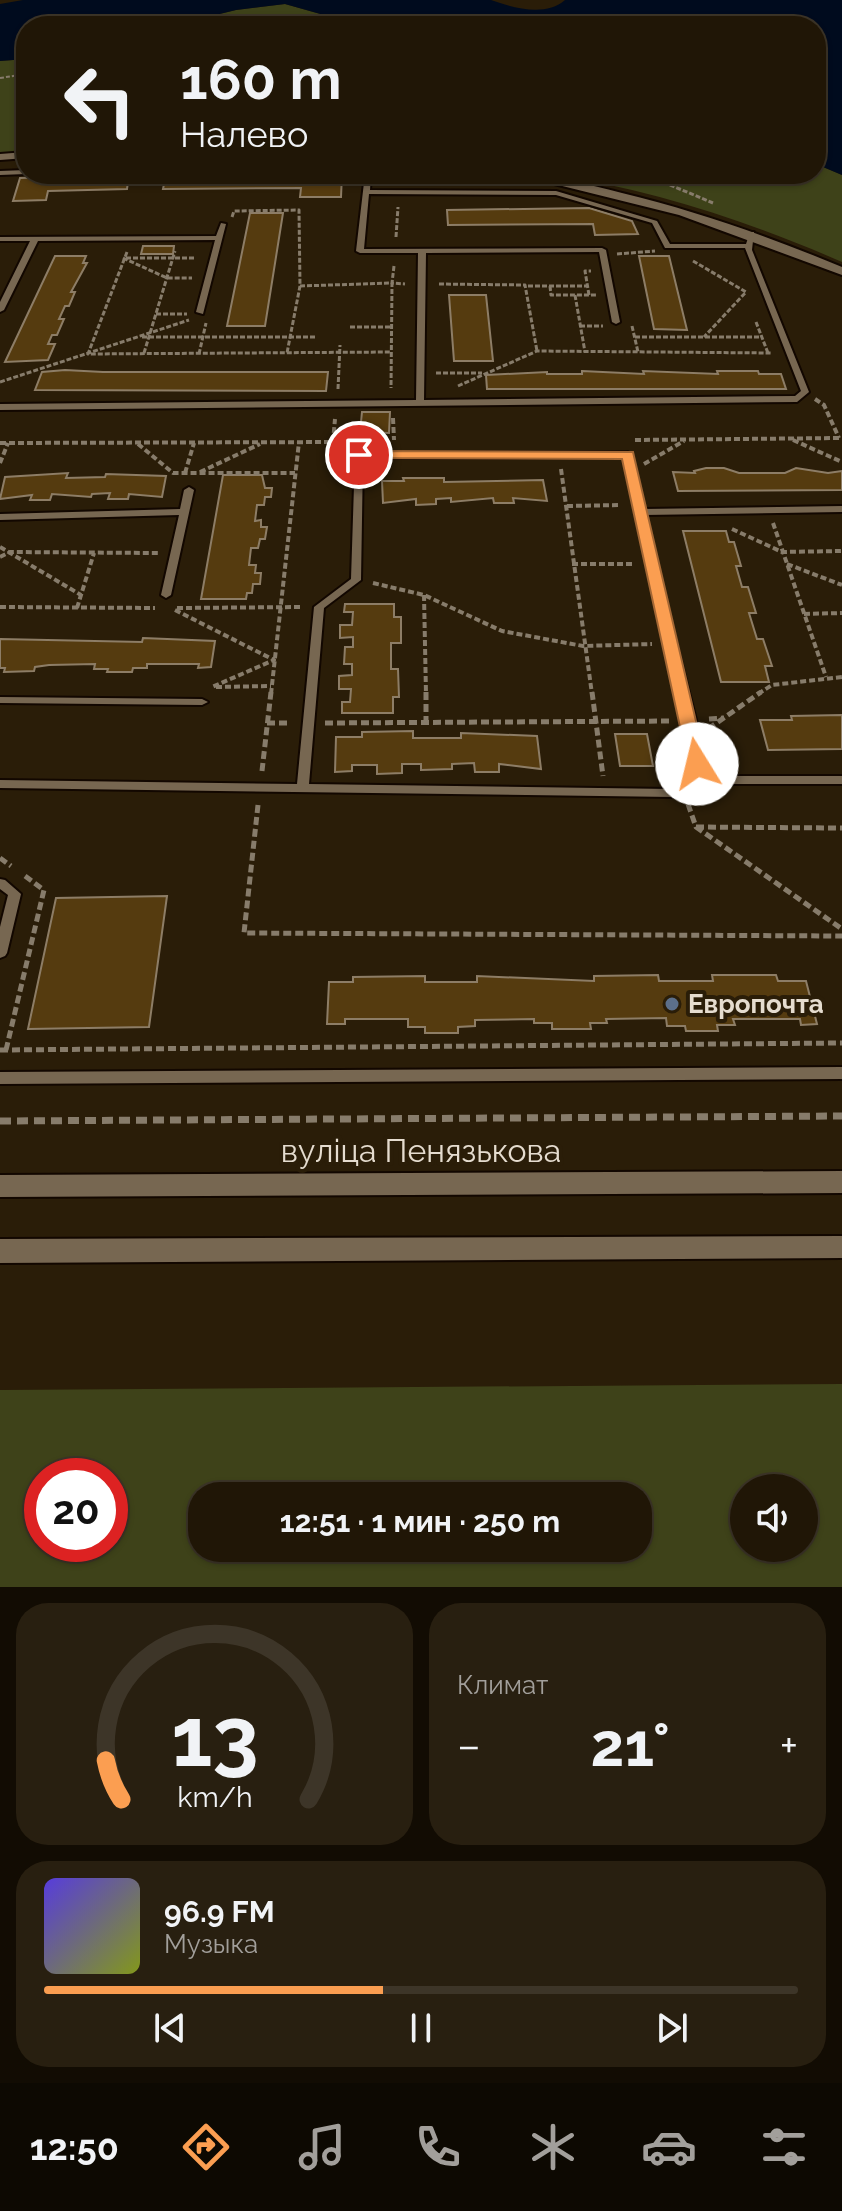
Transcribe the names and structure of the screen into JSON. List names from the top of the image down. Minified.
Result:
{"streets":{"street":["вуліца Пенязькова"]},"places":["Европочта"],"page":{"turn":["160 m","Налево"],"limit":"20","trip":"12:51 · 1 мин · 250 m","tile":"Климат","heat":["−","21°","+"],"song":["96.9 FM","Музыка"],"tabs":"12:50","gauge":["13","km/h"]}}
